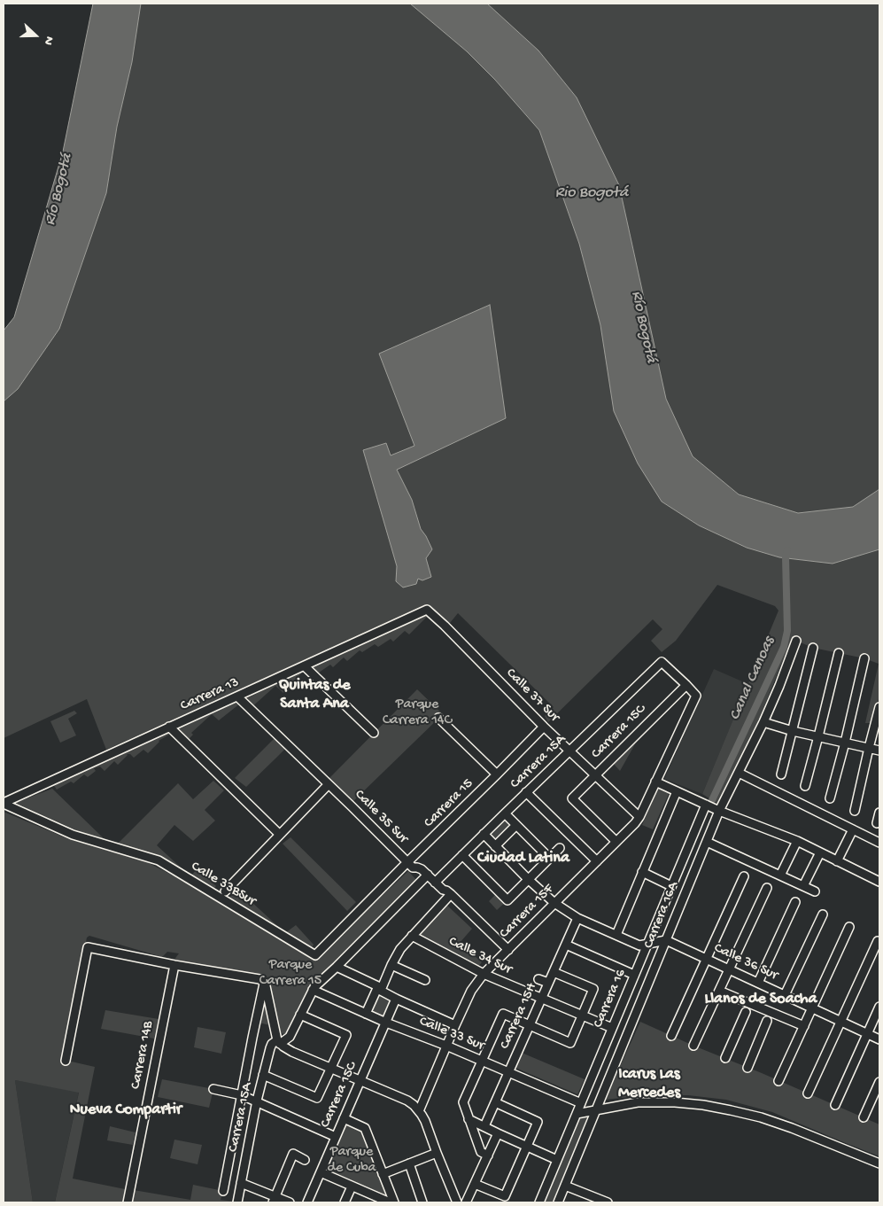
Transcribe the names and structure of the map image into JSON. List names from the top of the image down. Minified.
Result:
{"streets":{"street":["Carrera 13","Calle 37 Sur","Carrera 15C","Carrera 15A","Carrera 15","Calle 35 Sur","Calle 33BSur","Carrera 15F","Carrera 16A","Calle 34 Sur","Calle 36 Sur","Carrera 16","Carrera 15H","Calle 33 Sur","Carrera 14B"]},"crossings":[["Carrera 13","Calle 37 Sur"],["Carrera 13","Calle 35 Sur"],["Carrera 13","Calle 33BSur"],["Calle 37 Sur","Carrera 15C"],["Calle 37 Sur","Carrera 15A"],["Calle 37 Sur","Carrera 15"],["Calle 37 Sur","Carrera 15F"],["Carrera 15C","Carrera 15A"],["Carrera 15C","Carrera 15F"],["Carrera 15C","Calle 33 Sur"],["Carrera 15A","Calle 35 Sur"],["Carrera 15A","Carrera 15F"],["Carrera 15A","Calle 33 Sur"],["Carrera 15","Calle 35 Sur"],["Carrera 15","Calle 33BSur"],["Calle 35 Sur","Carrera 15F"],["Carrera 15F","Calle 34 Sur"],["Carrera 15F","Calle 33 Sur"],["Carrera 16A","Calle 36 Sur"],["Calle 34 Sur","Carrera 16"],["Calle 34 Sur","Carrera 15H"],["Carrera 16","Calle 33 Sur"],["Carrera 15H","Calle 33 Sur"]],"districts":["Quintas de Santa Ana","Ciudad Latina","Llanos de Soacha","Icarus Las Mercedes","Nueva Compartir"],"water":["Río Bogotá","Rio Bogotá","Canal Canoas"],"parks":["Parque Carrera 14C","Parque Carrera 15","Parque de Cuba"],"north":"right"}
